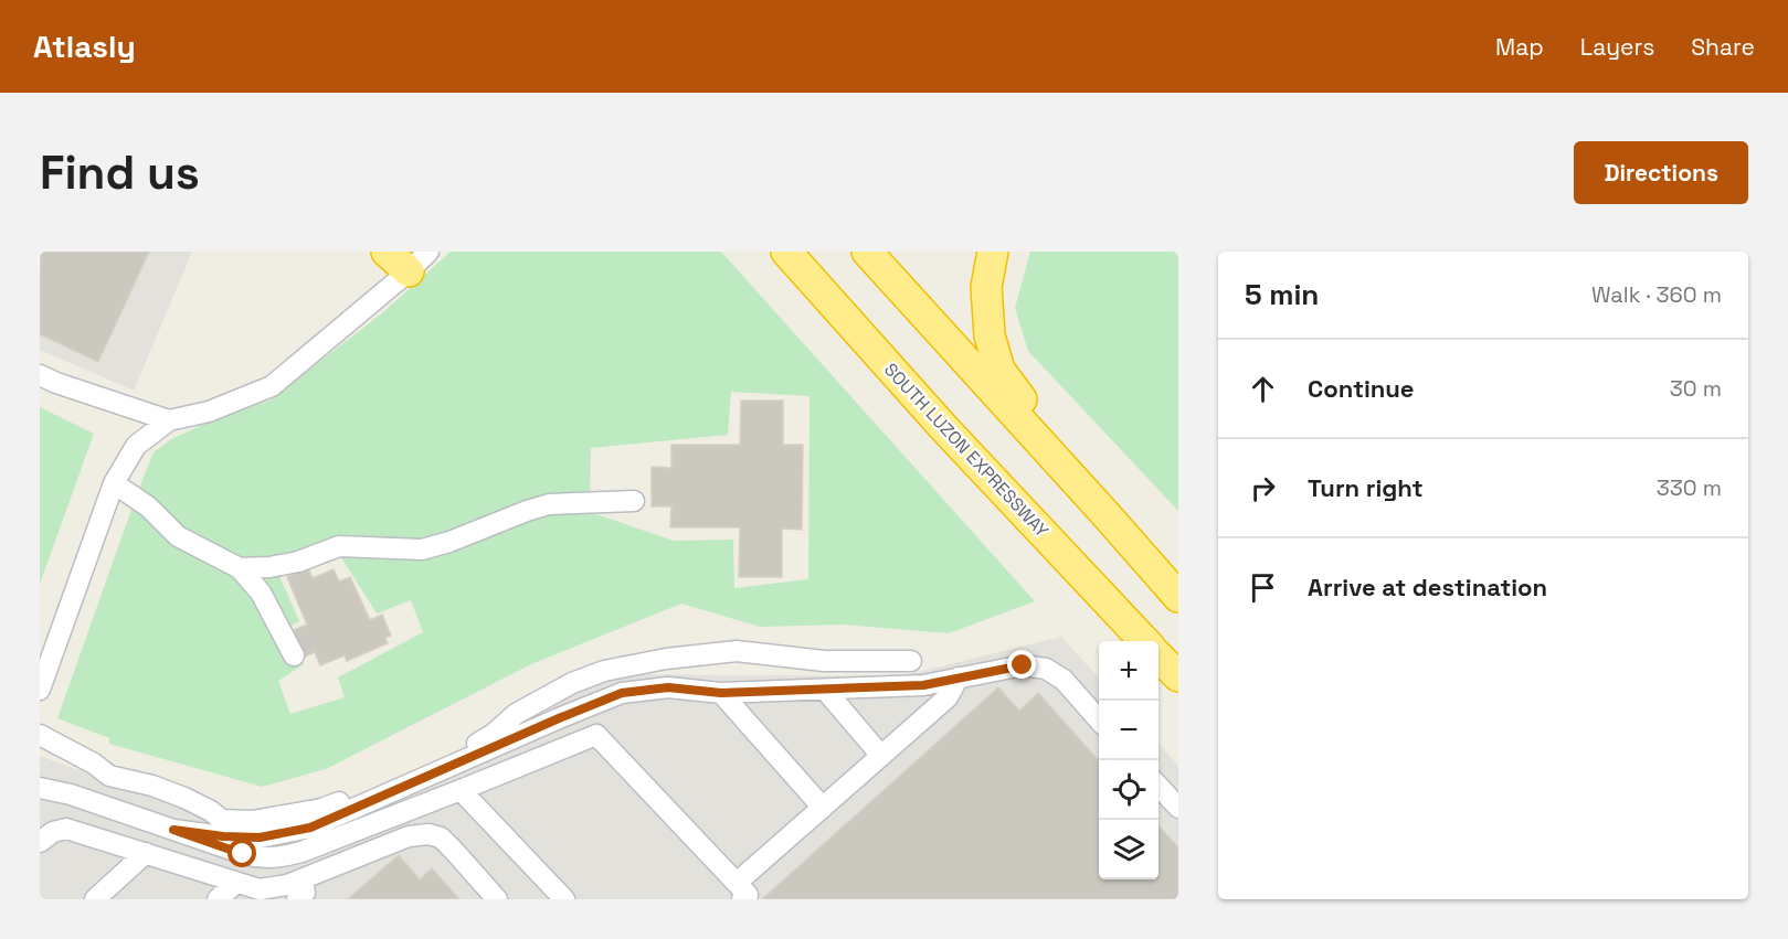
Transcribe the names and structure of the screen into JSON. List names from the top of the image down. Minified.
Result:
{"streets":{"highway":["SOUTH LUZON EXPRESSWAY"]},"page":{"header":"Atlasly","nav":["Map","Layers","Share"],"buttons":"Directions","title":"Find us","heading":["5 min","Walk · 360 m"],"list":[["Continue","30 m"],["Turn right","330 m"],"Arrive at destination"],"map_buttons":["+","−"]}}
